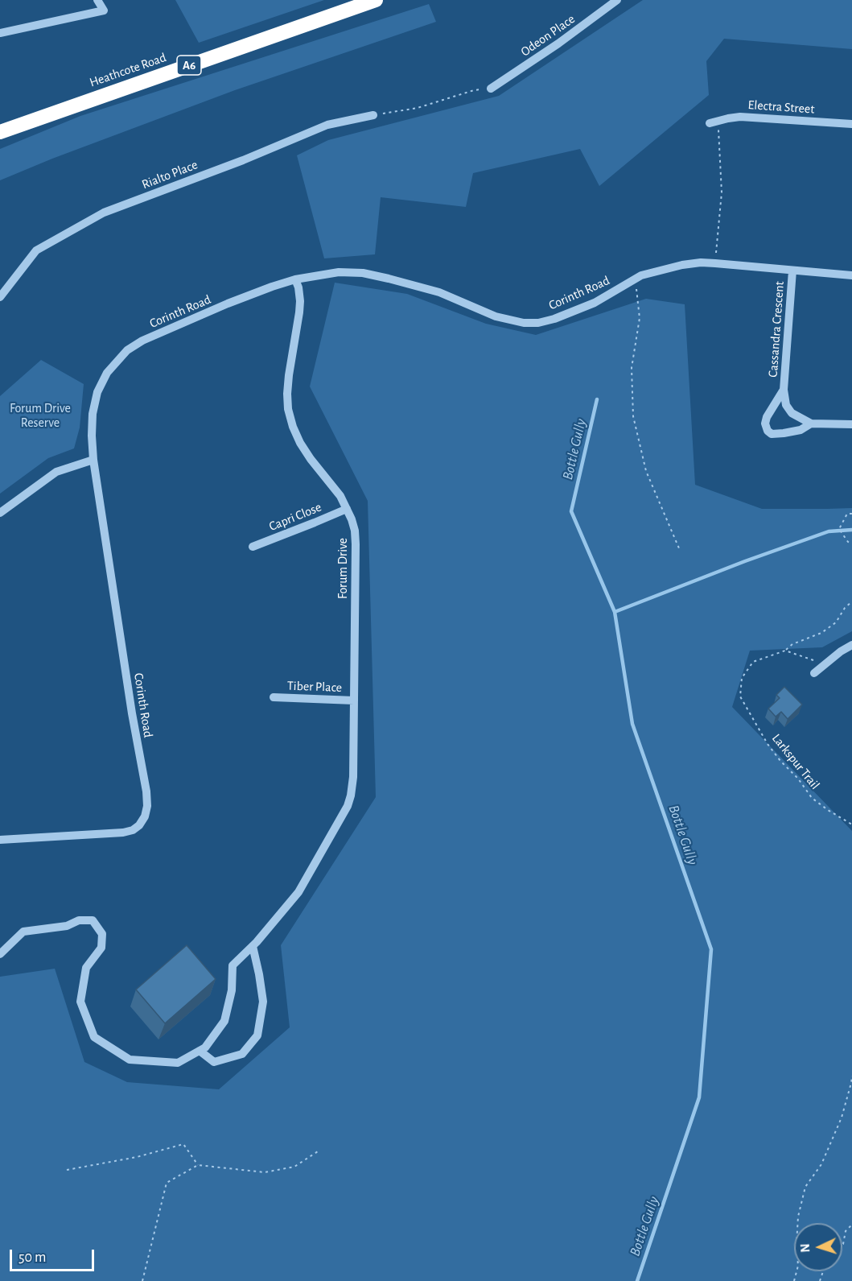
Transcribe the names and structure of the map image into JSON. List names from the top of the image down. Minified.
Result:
{"streets":{"highway":["A6","Heathcote Road"],"street":["Odeon Place","Electra Street","Rialto Place","Corinth Road","Cassandra Crescent","Capri Close","Forum Drive","Tiber Place"],"path":["Larkspur Trail"]},"crossings":[["Corinth Road","Cassandra Crescent"],["Corinth Road","Forum Drive"],["Capri Close","Forum Drive"],["Forum Drive","Tiber Place"]],"water":["Bottle Gully"],"parks":["Forum Drive Reserve"],"scale_bar":"50 m","north":"left"}
